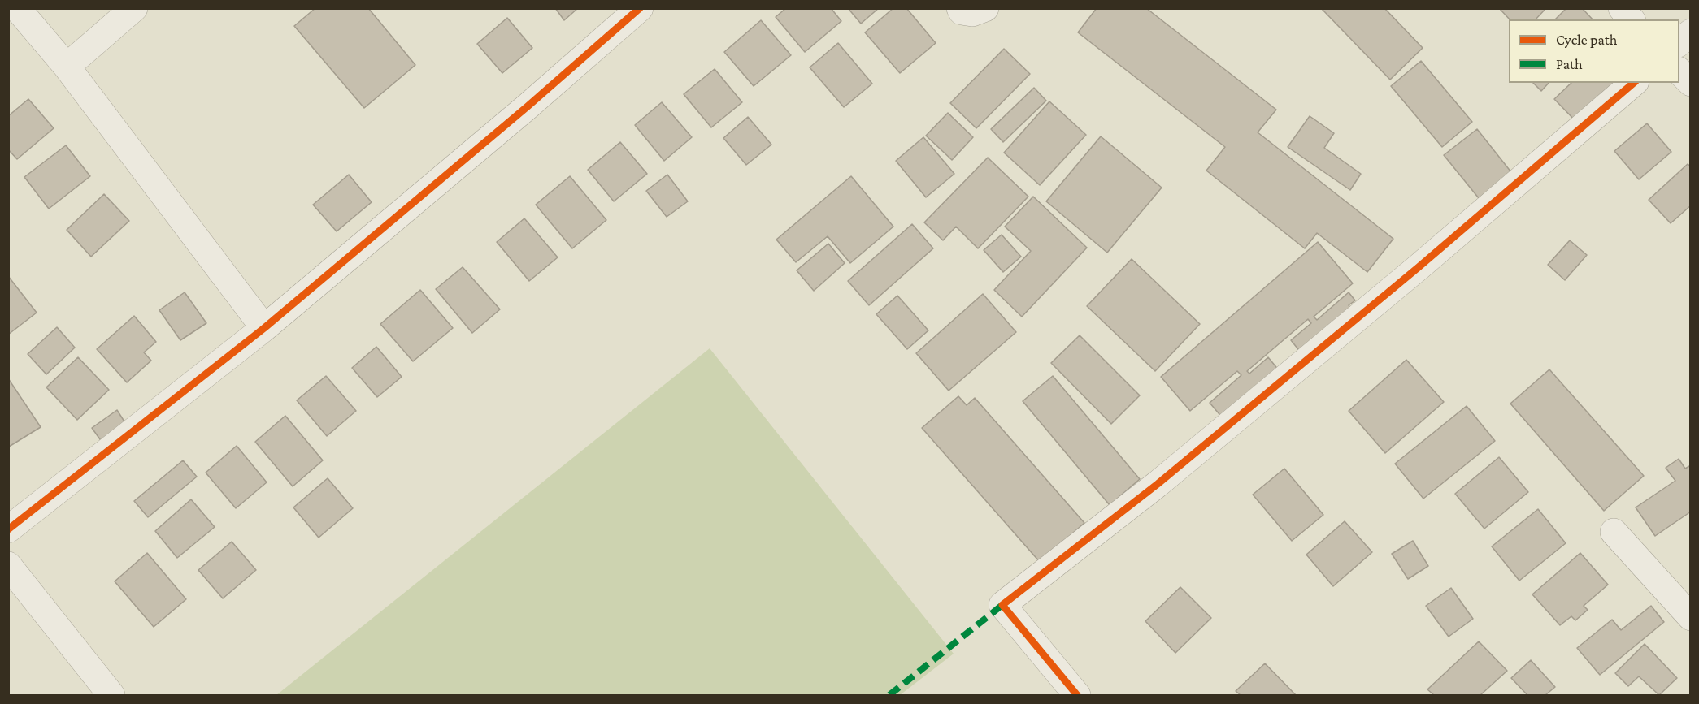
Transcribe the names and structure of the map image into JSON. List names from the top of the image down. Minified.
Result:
{"legend":["Cycle path","Path"]}
